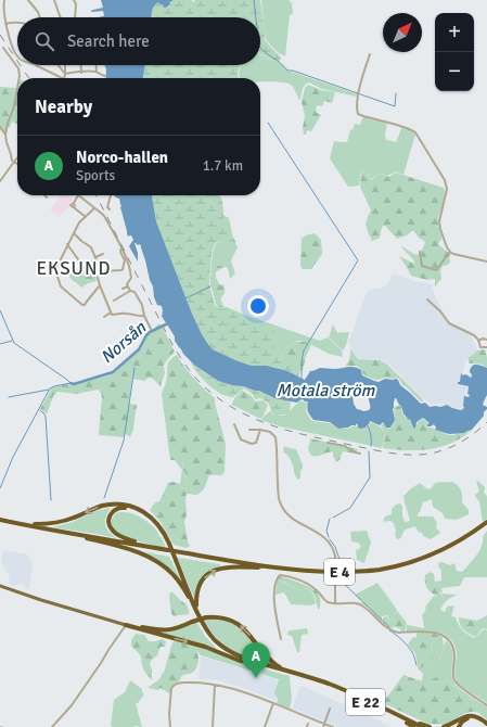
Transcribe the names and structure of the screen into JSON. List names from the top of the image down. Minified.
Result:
{"streets":{"highway":["E 4","E 22"]},"districts":["EKSUND"],"water":["Norsån","Motala ström"],"north":"top right","page":{"map_buttons":["+","−"],"search":"Search here","heading":"Nearby","list":[{"mark":"A","name":"Norco-hallen","note":"Sports","value":"1.7 km"}],"pins":"A"}}
